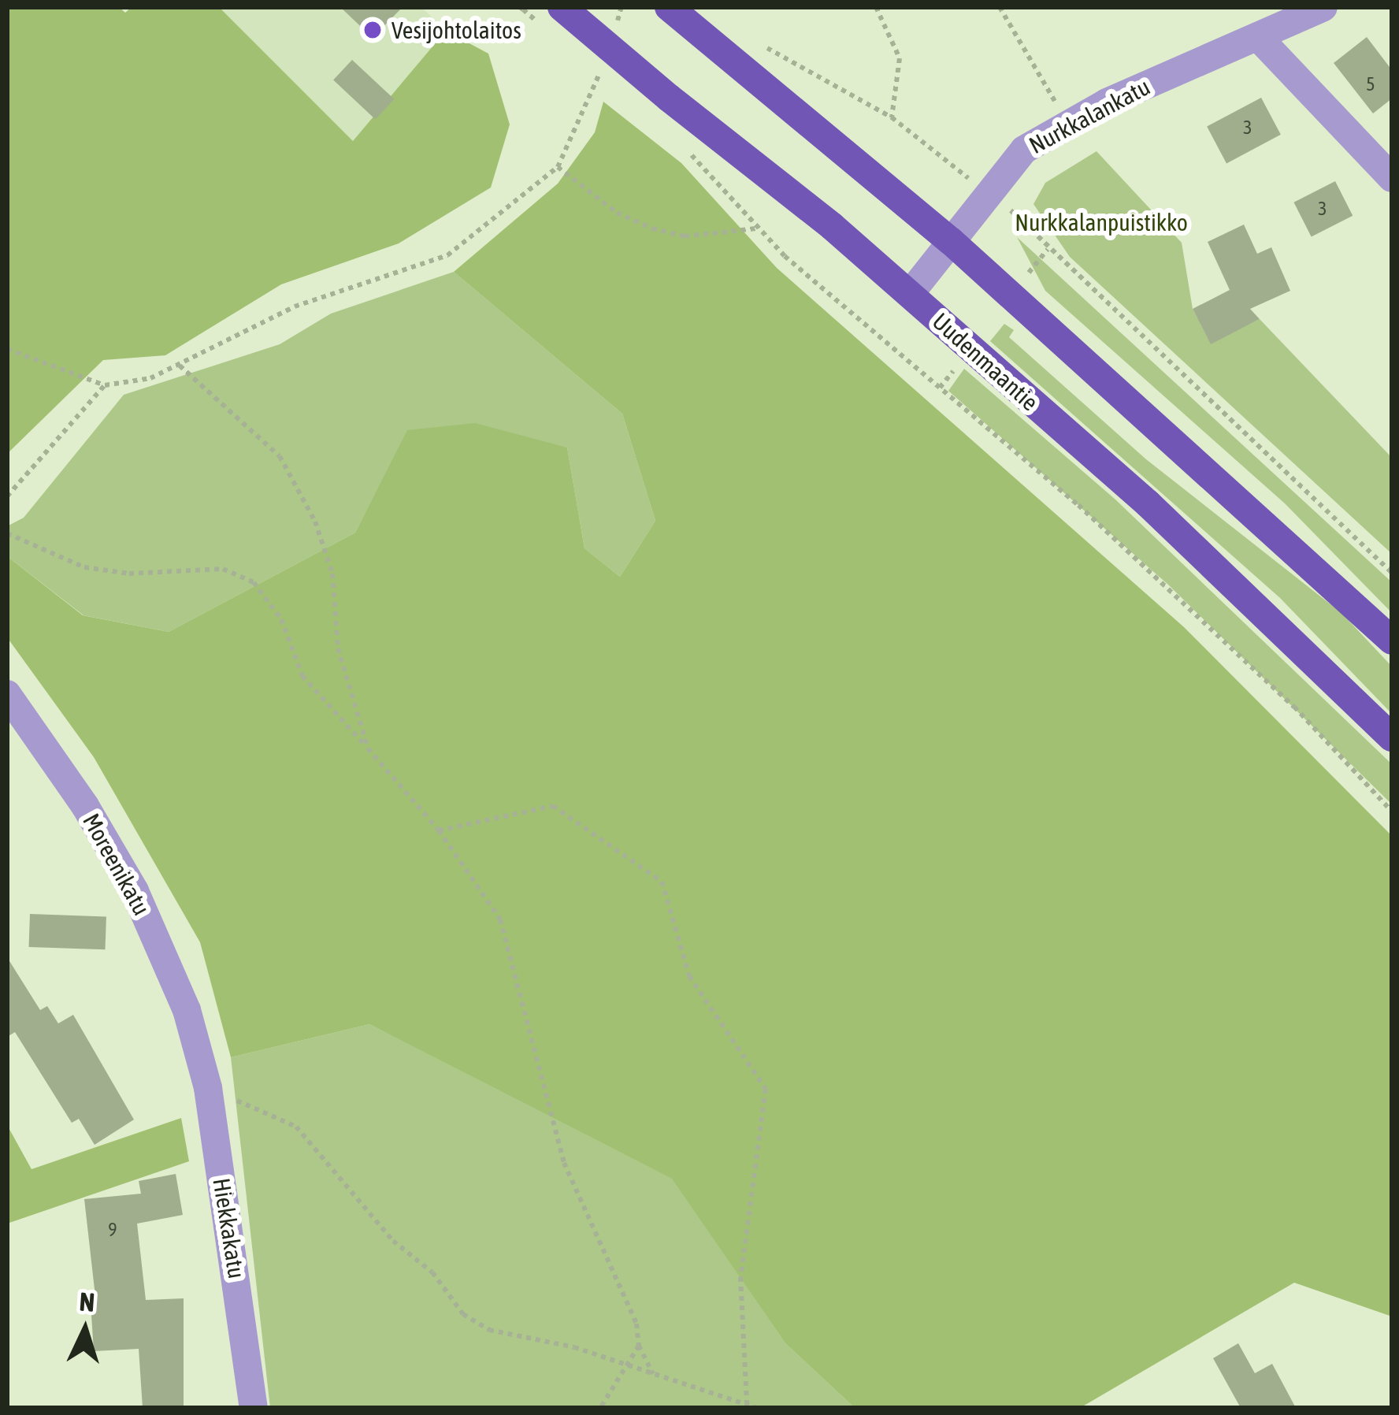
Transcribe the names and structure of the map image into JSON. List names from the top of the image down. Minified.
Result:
{"streets":{"main road":["Uudenmaantie"],"street":["Nurkkalankatu","Moreenikatu","Hiekkakatu"]},"crossings":[["Nurkkalankatu","Uudenmaantie"],["Moreenikatu","Hiekkakatu"]],"parks":["Nurkkalanpuistikko"],"places":["Vesijohtolaitos"],"house_numbers":["5","3","3","9"],"north":"top"}
